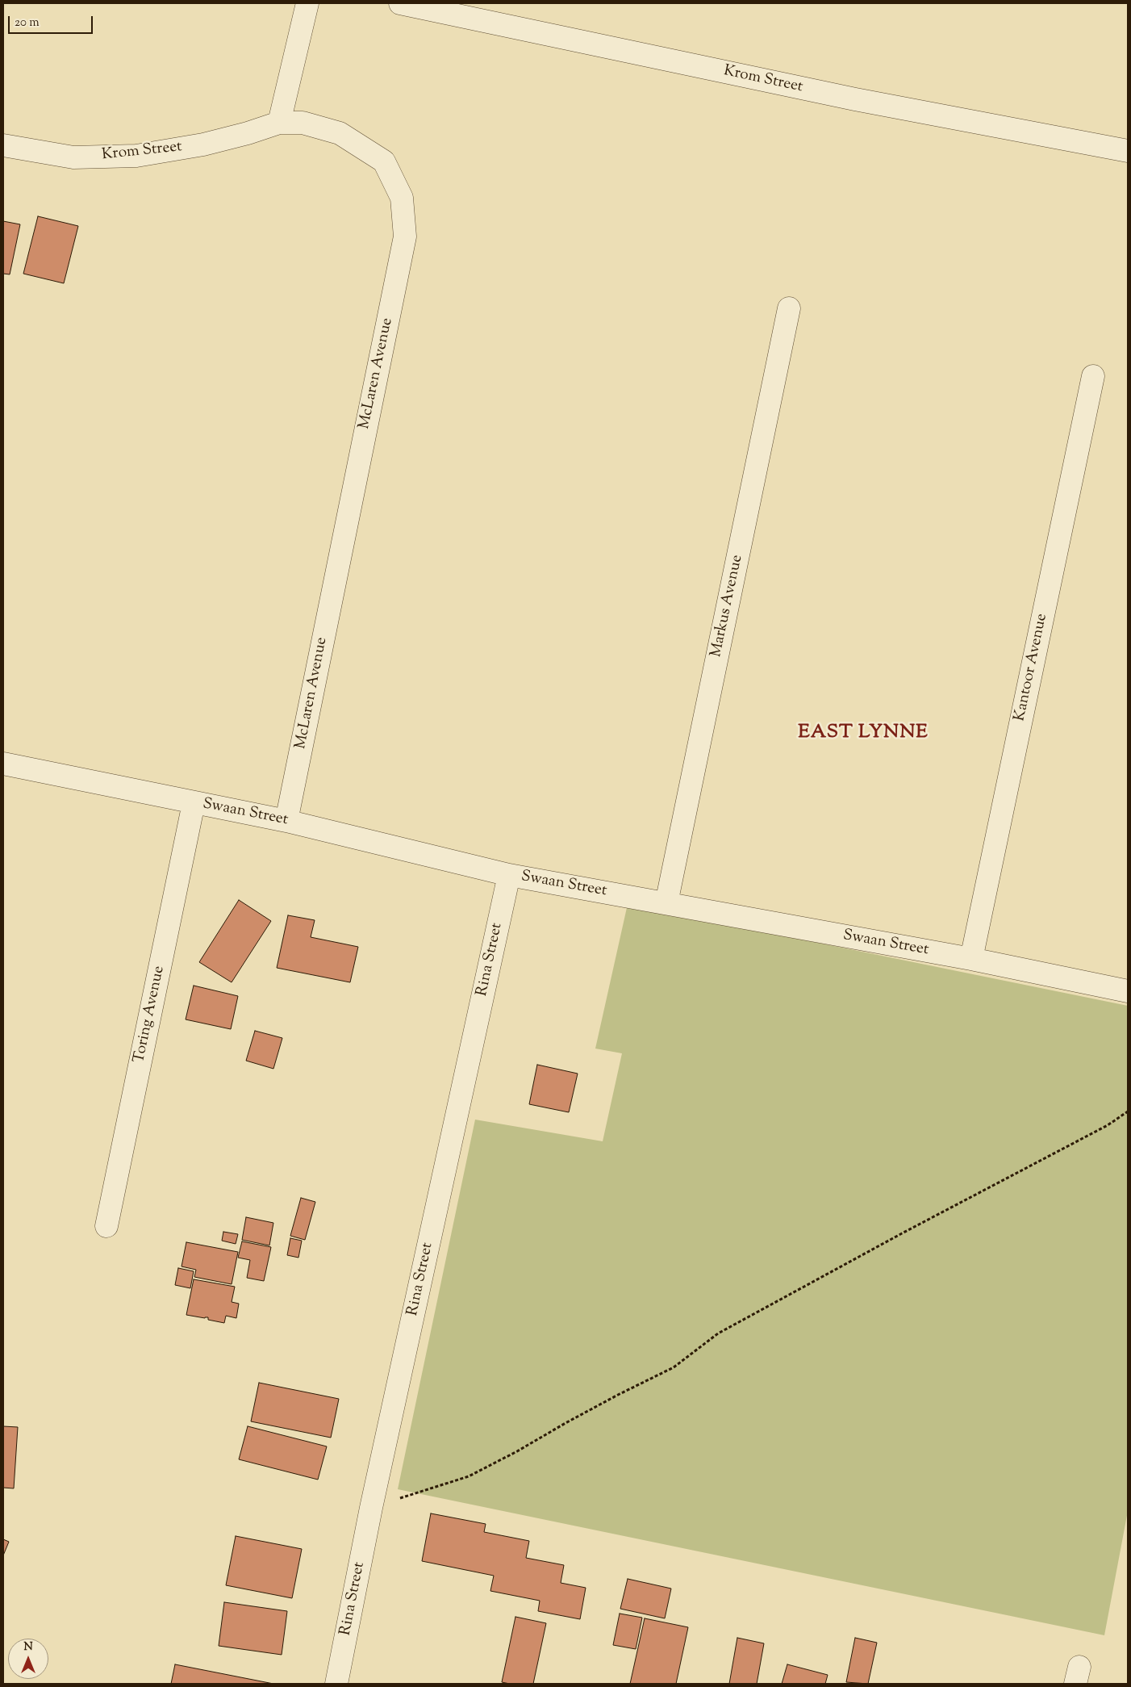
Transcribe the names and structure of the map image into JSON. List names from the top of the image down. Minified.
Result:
{"streets":{"street":["Krom Street","McLaren Avenue","Markus Avenue","Kantoor Avenue","Swaan Street","Rina Street","Toring Avenue"]},"crossings":[["Krom Street","McLaren Avenue"],["McLaren Avenue","Swaan Street"],["Markus Avenue","Swaan Street"],["Kantoor Avenue","Swaan Street"],["Swaan Street","Rina Street"],["Swaan Street","Toring Avenue"]],"districts":["EAST LYNNE"],"scale_bar":"20 m","north":"top"}
